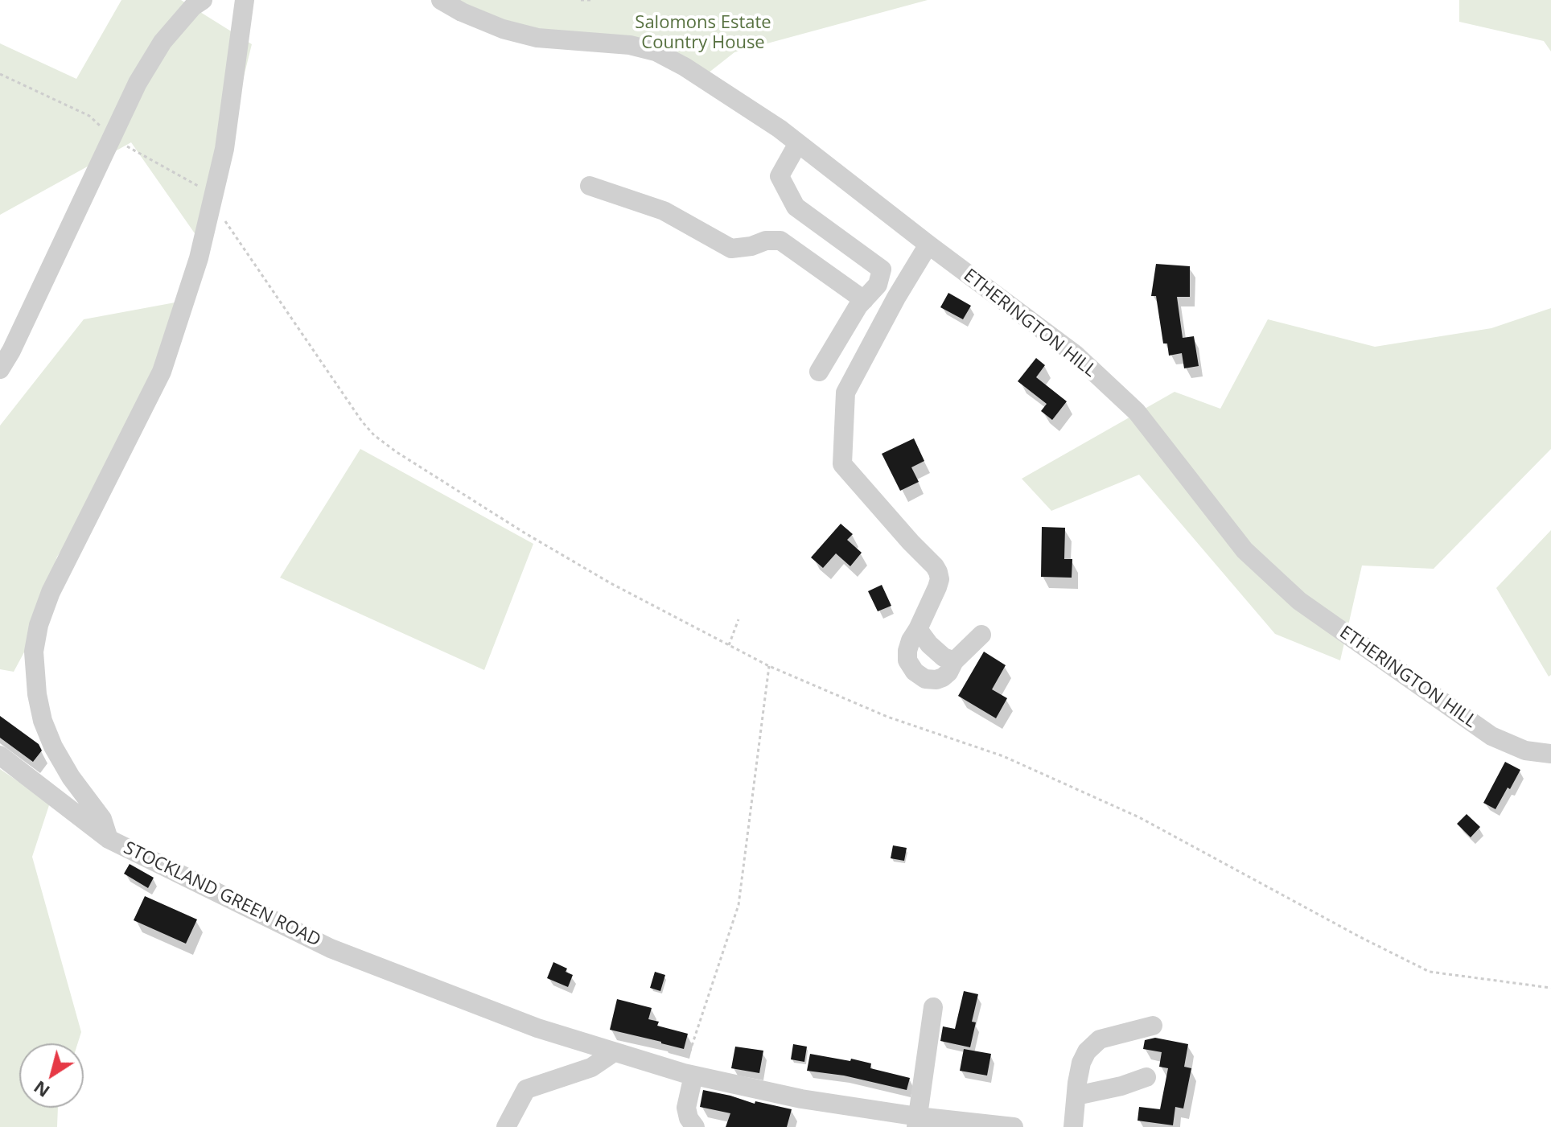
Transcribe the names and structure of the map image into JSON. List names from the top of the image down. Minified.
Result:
{"streets":{"street":["ETHERINGTON HILL","STOCKLAND GREEN ROAD"]},"parks":["Salomons Estate Country House"],"north":"bottom left"}
